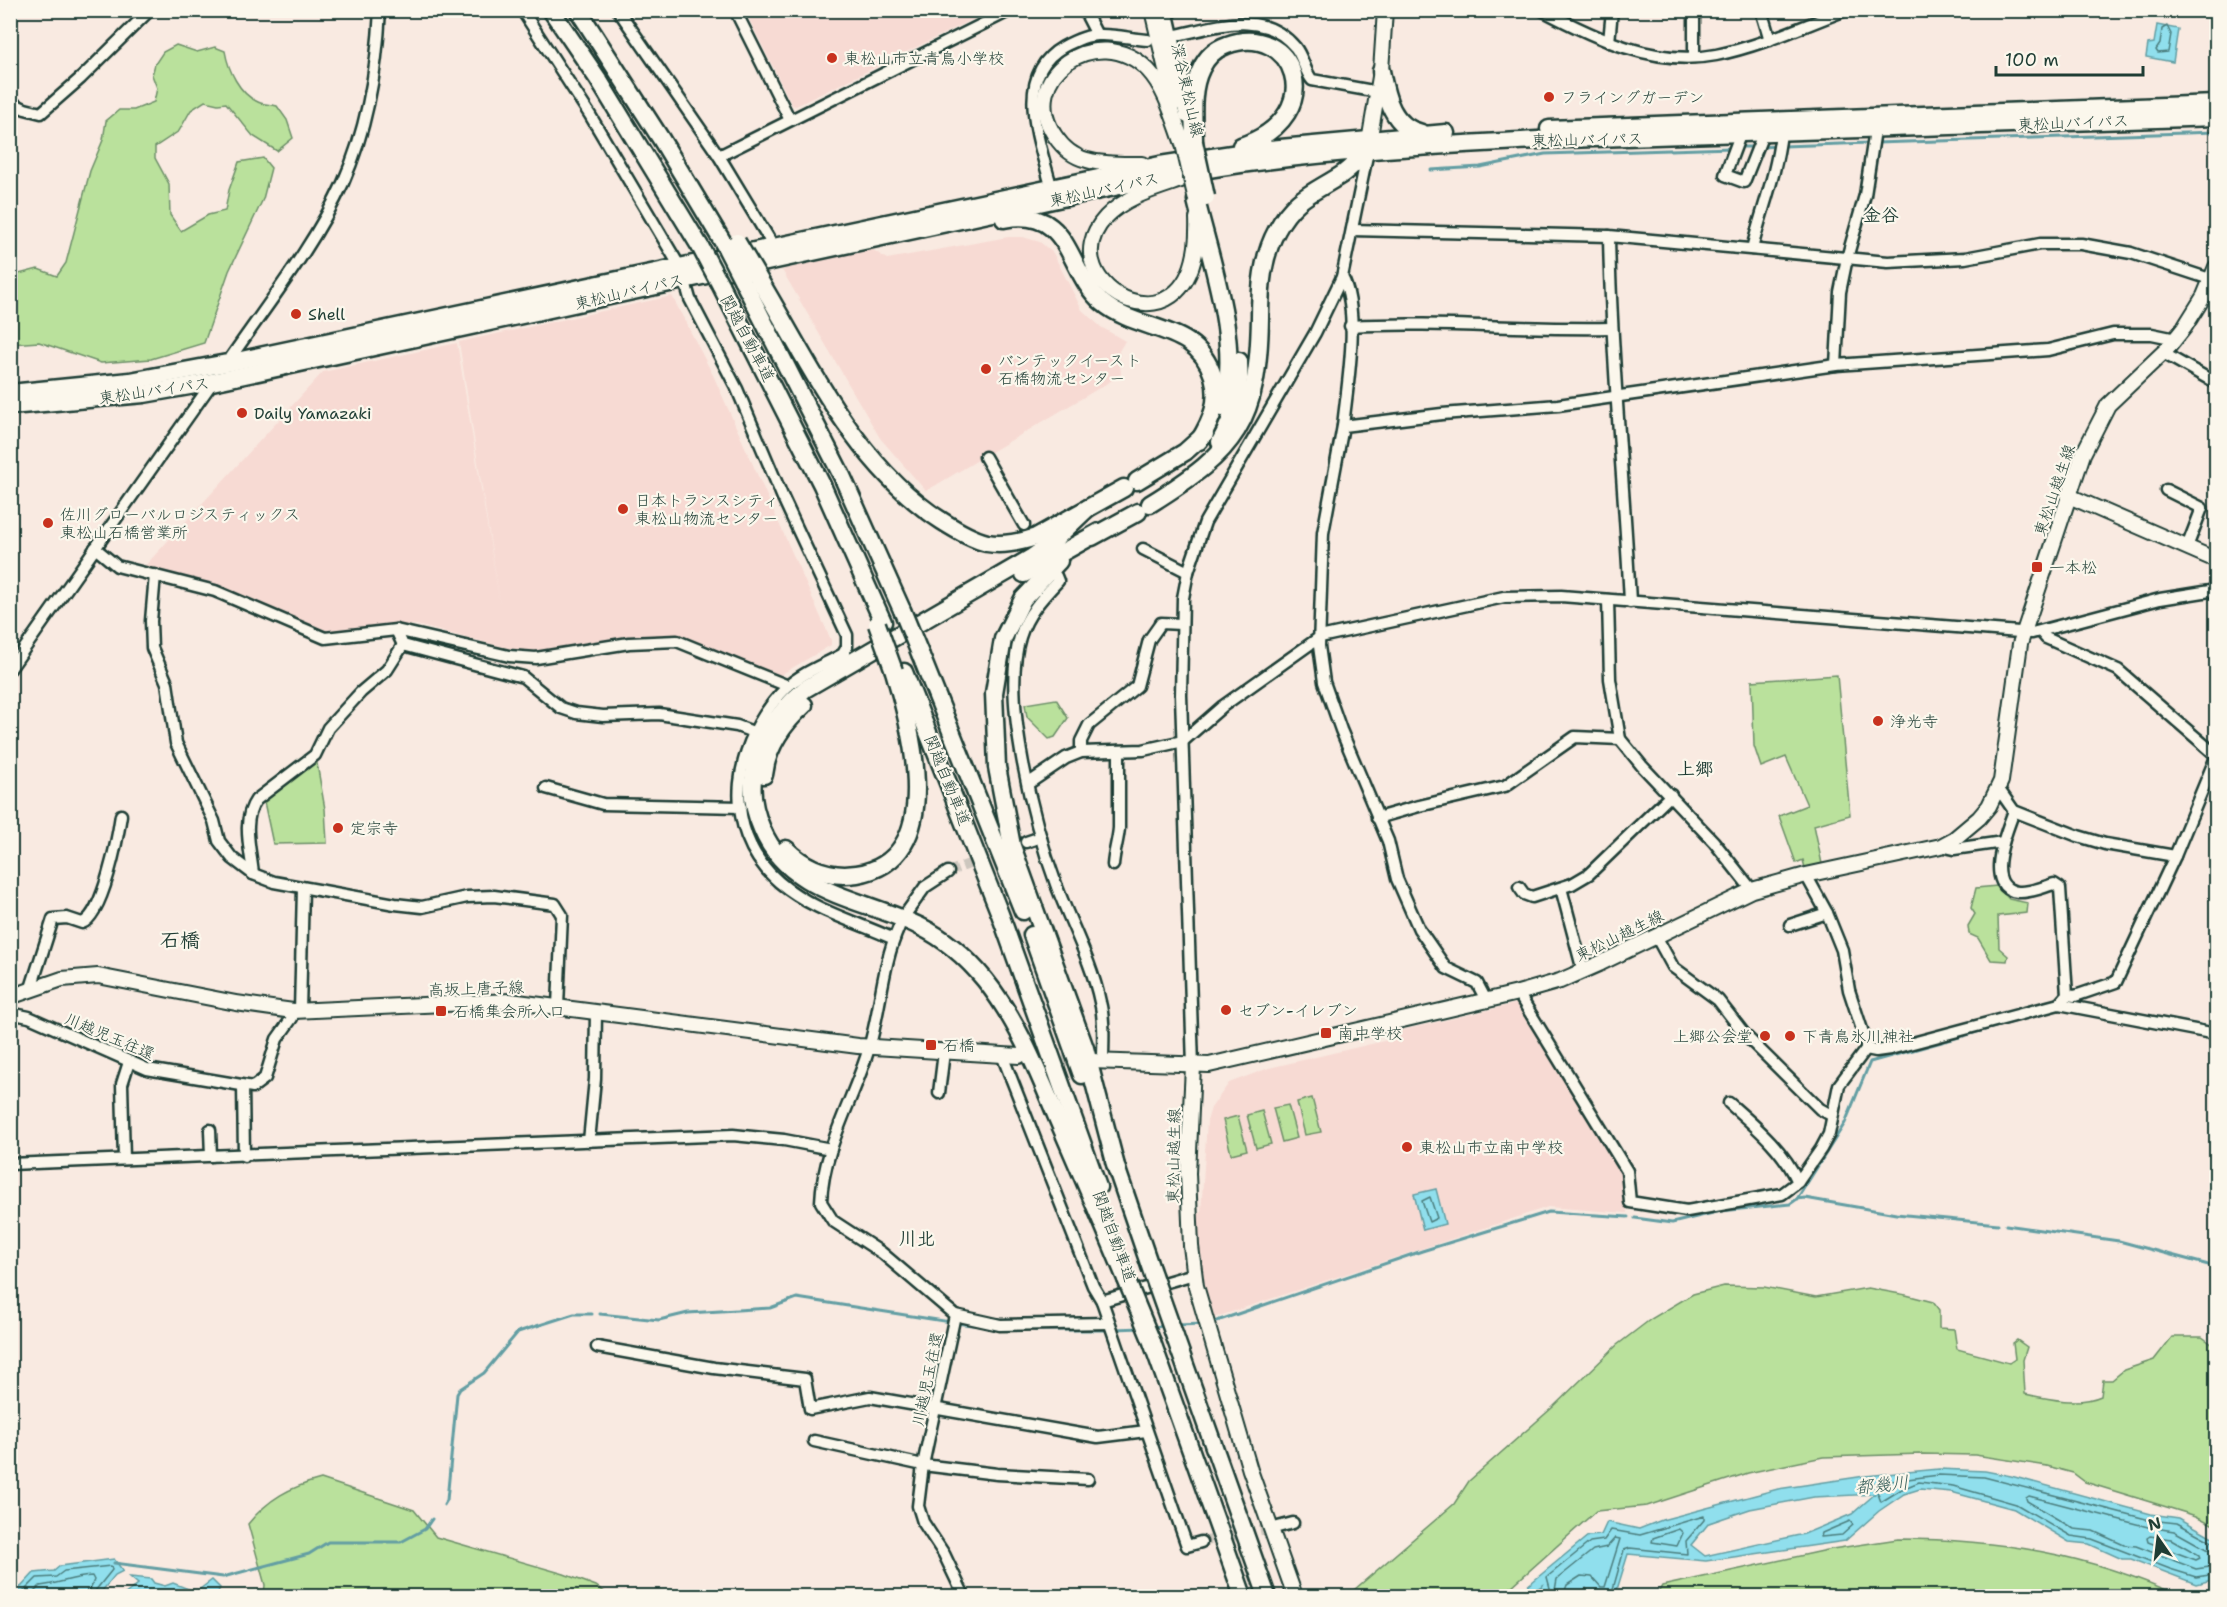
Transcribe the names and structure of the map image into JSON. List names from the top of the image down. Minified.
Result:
{"streets":{"highway":["東松山バイパス","関越自動車道"],"main road":["深谷東松山線","東松山越生線","高坂上唐子線"],"street":["川越児玉往還"]},"crossings":[["高坂上唐子線","川越児玉往還"]],"districts":["金谷","上郷","石橋","川北"],"water":["都幾川"],"places":{"other":["東松山市立青鳥小学校","フライングガーデン","Shell","バンテックイースト 石橋物流センター","Daily Yamazaki","日本トランスシティ 東松山物流センター","佐川グローバルロジスティックス 東松山石橋営業所","浄光寺","定宗寺","セブン-イレブン","上郷公会堂","下青鳥氷川神社","東松山市立南中学校"],"transit":["一本松","石橋集会所入口","南中学校","石橋"]},"scale_bar":"100 m","north":"top"}
